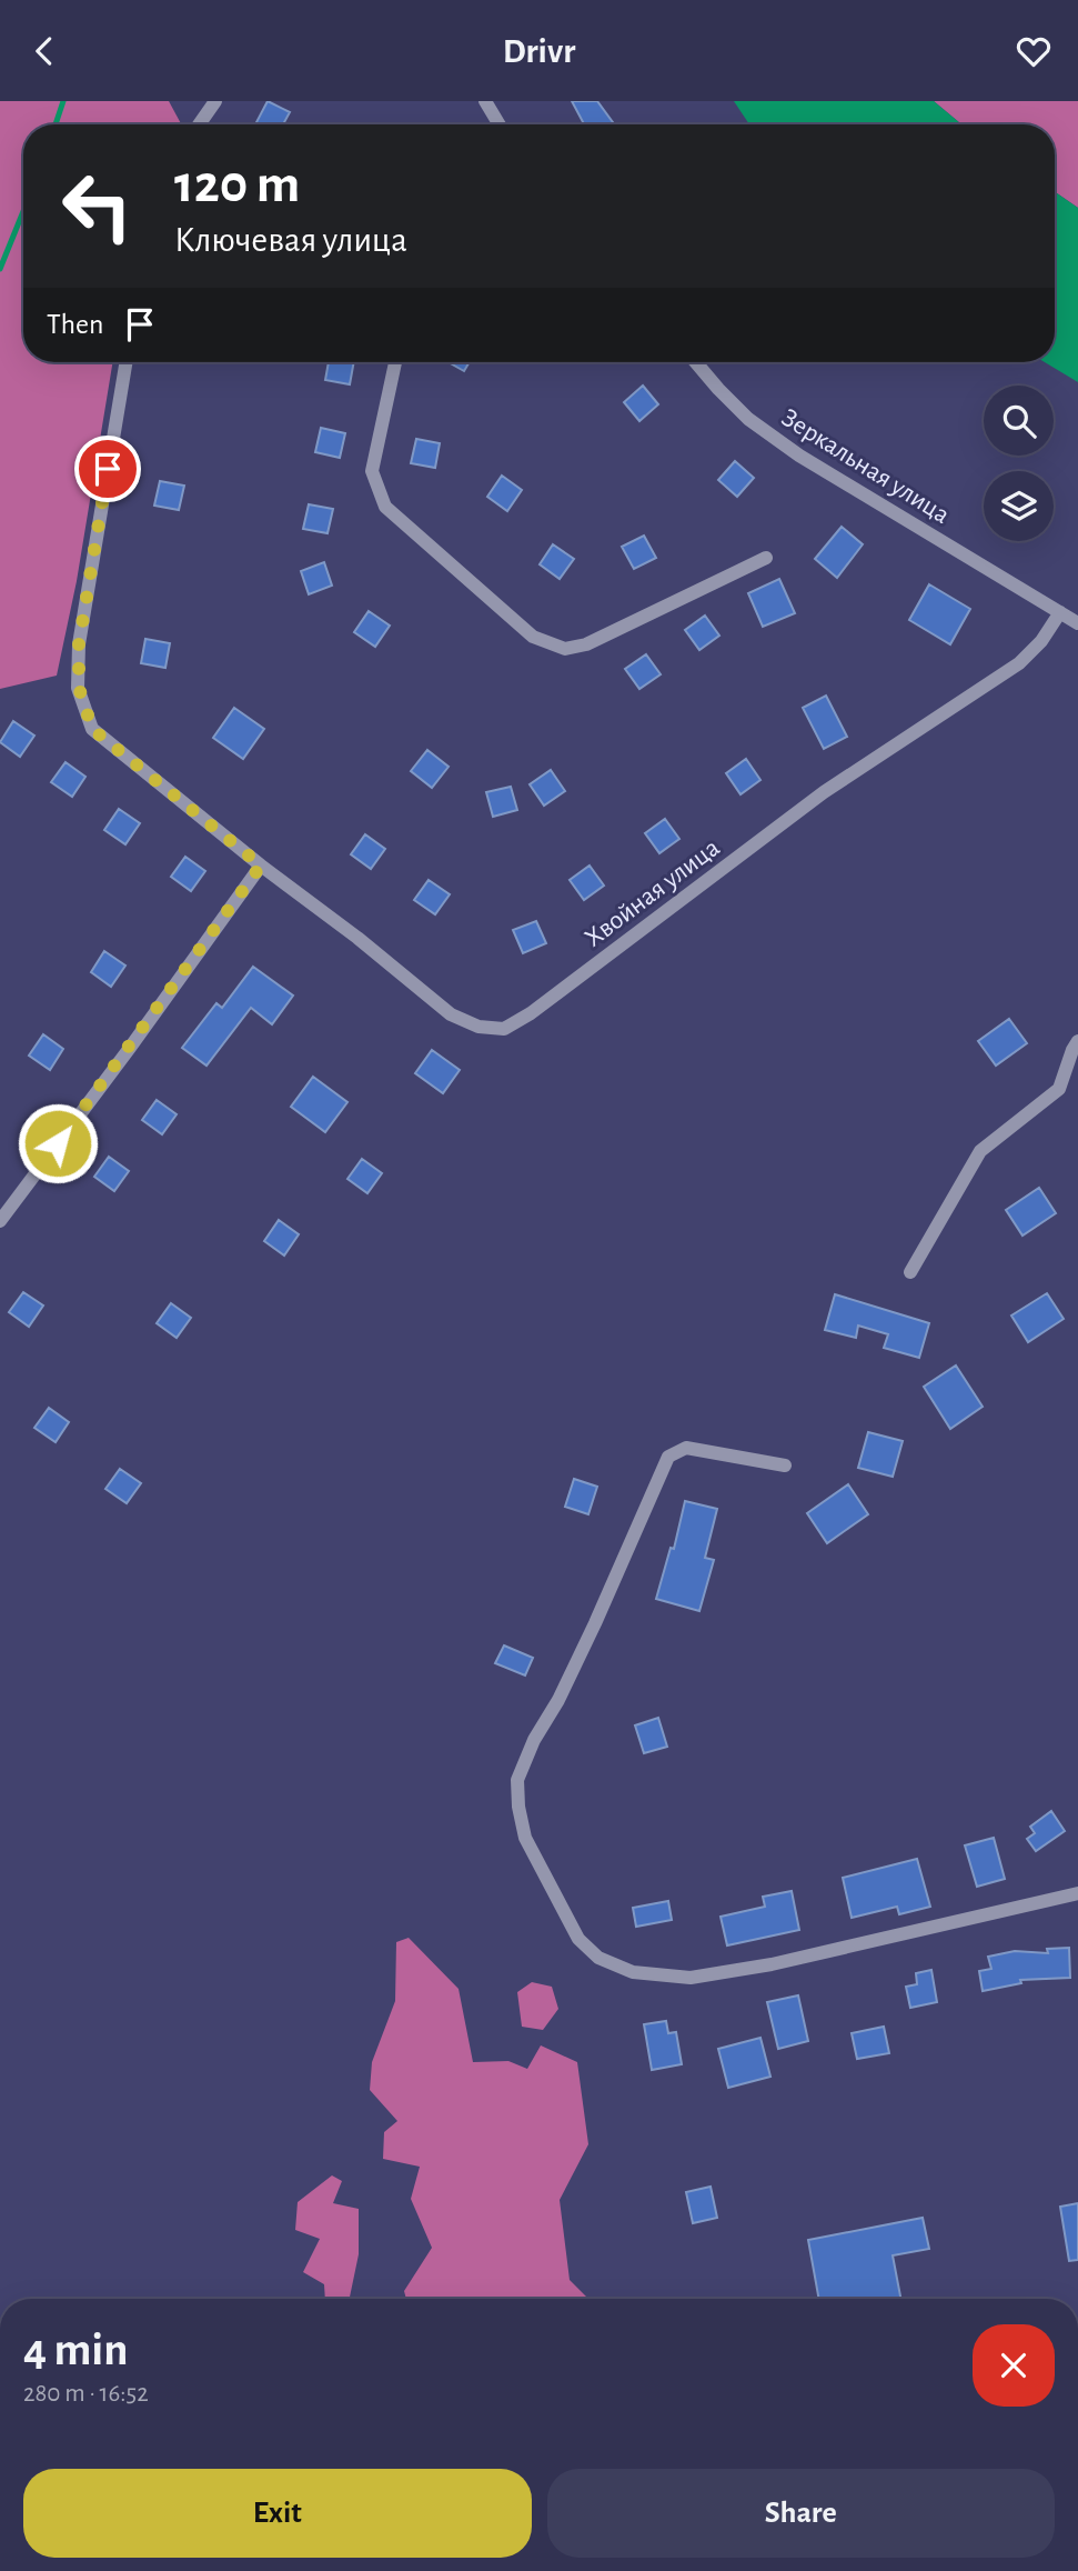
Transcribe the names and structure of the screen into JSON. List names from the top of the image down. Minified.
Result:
{"streets":{"street":["Зеркальная улица","Хвойная улица"]},"crossings":[["Зеркальная улица","Хвойная улица"]],"page":{"header":"Drivr","turn":["120 m","Ключевая улица"],"then":"Then","heading":["4 min","280 m · 16:52"],"buttons":["Exit","Share"]}}
